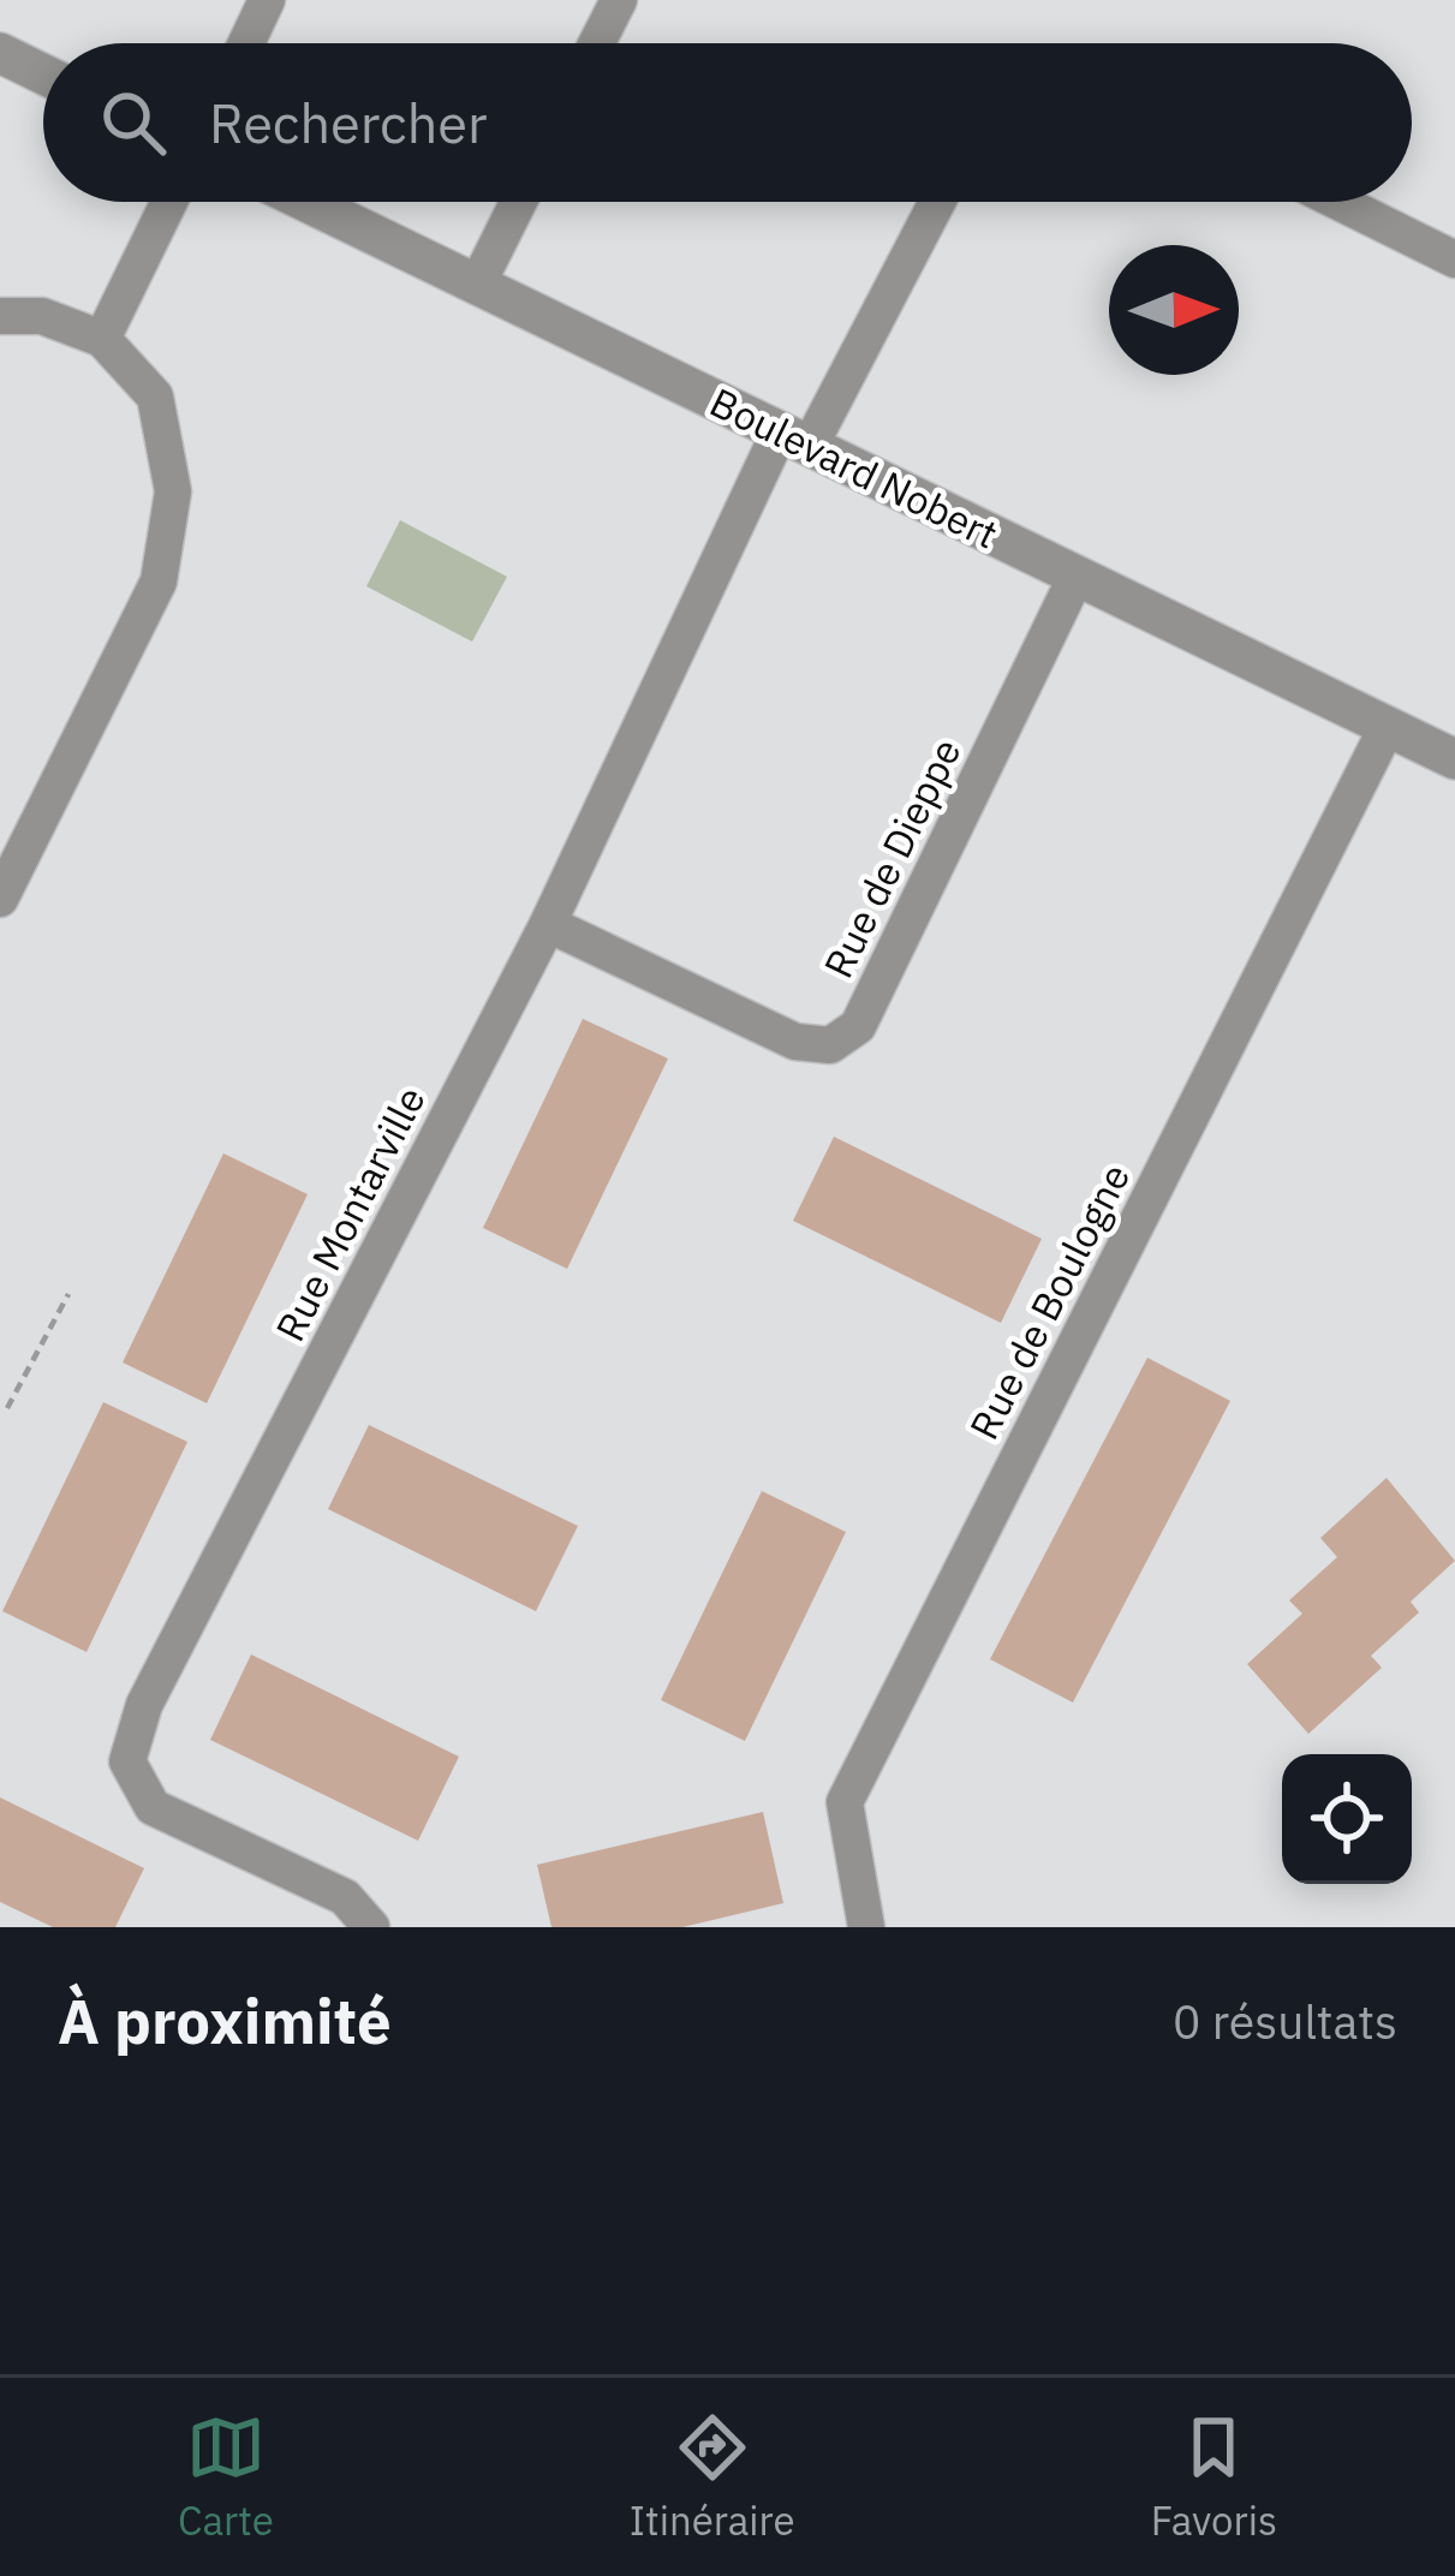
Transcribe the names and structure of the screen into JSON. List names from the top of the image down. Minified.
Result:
{"streets":{"street":["Boulevard Nobert","Rue de Dieppe","Rue Montarville","Rue de Boulogne"]},"crossings":[["Boulevard Nobert","Rue de Dieppe"],["Boulevard Nobert","Rue Montarville"],["Boulevard Nobert","Rue de Boulogne"],["Rue de Dieppe","Rue Montarville"]],"north":"right","page":{"search":"Rechercher","heading":["À proximité","0 résultats"],"nav":["Carte","Itinéraire","Favoris"]}}
